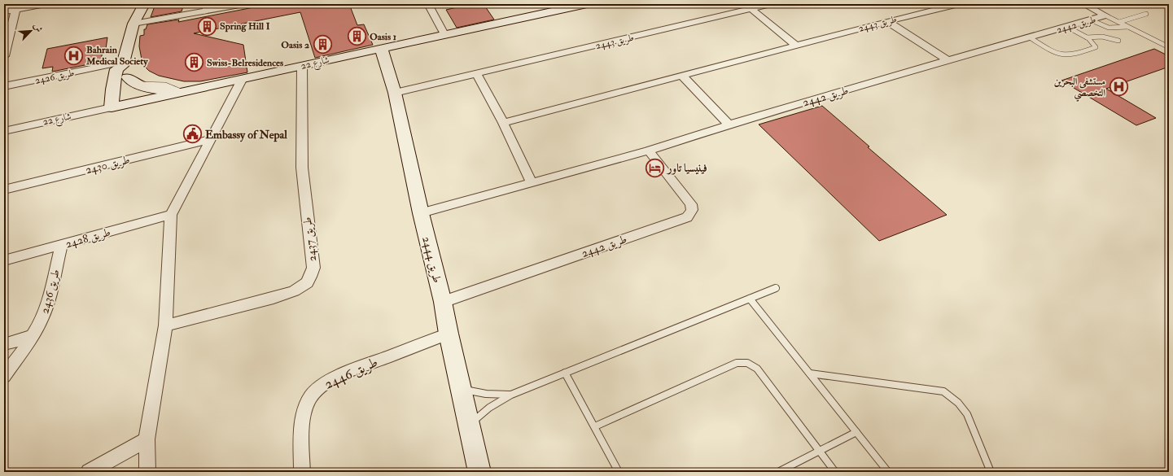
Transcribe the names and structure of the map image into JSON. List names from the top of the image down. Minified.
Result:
{"streets":{"street":["طريق 2443","طريق 2442","شارع 22","طريق 2426","طريق 2430","طريق 2428","طريق 2437","طريق 2444","طريق 2436","طريق 2446"]},"crossings":[["طريق 2443","طريق 2444"],["طريق 2442","طريق 2444"],["شارع 22","طريق 2437"],["شارع 22","طريق 2444"],["طريق 2428","طريق 2436"],["طريق 2444","طريق 2446"]],"places":{"building":["Spring Hill I","Oasis 1","Oasis 2","Swiss-Belresidences"],"hospital":["Bahrain Medical Society","مستشفى البحرين التخصصي"],"public building":["Embassy of Nepal"],"hotel":["فينيسيا تاور"]},"north":"top right"}
